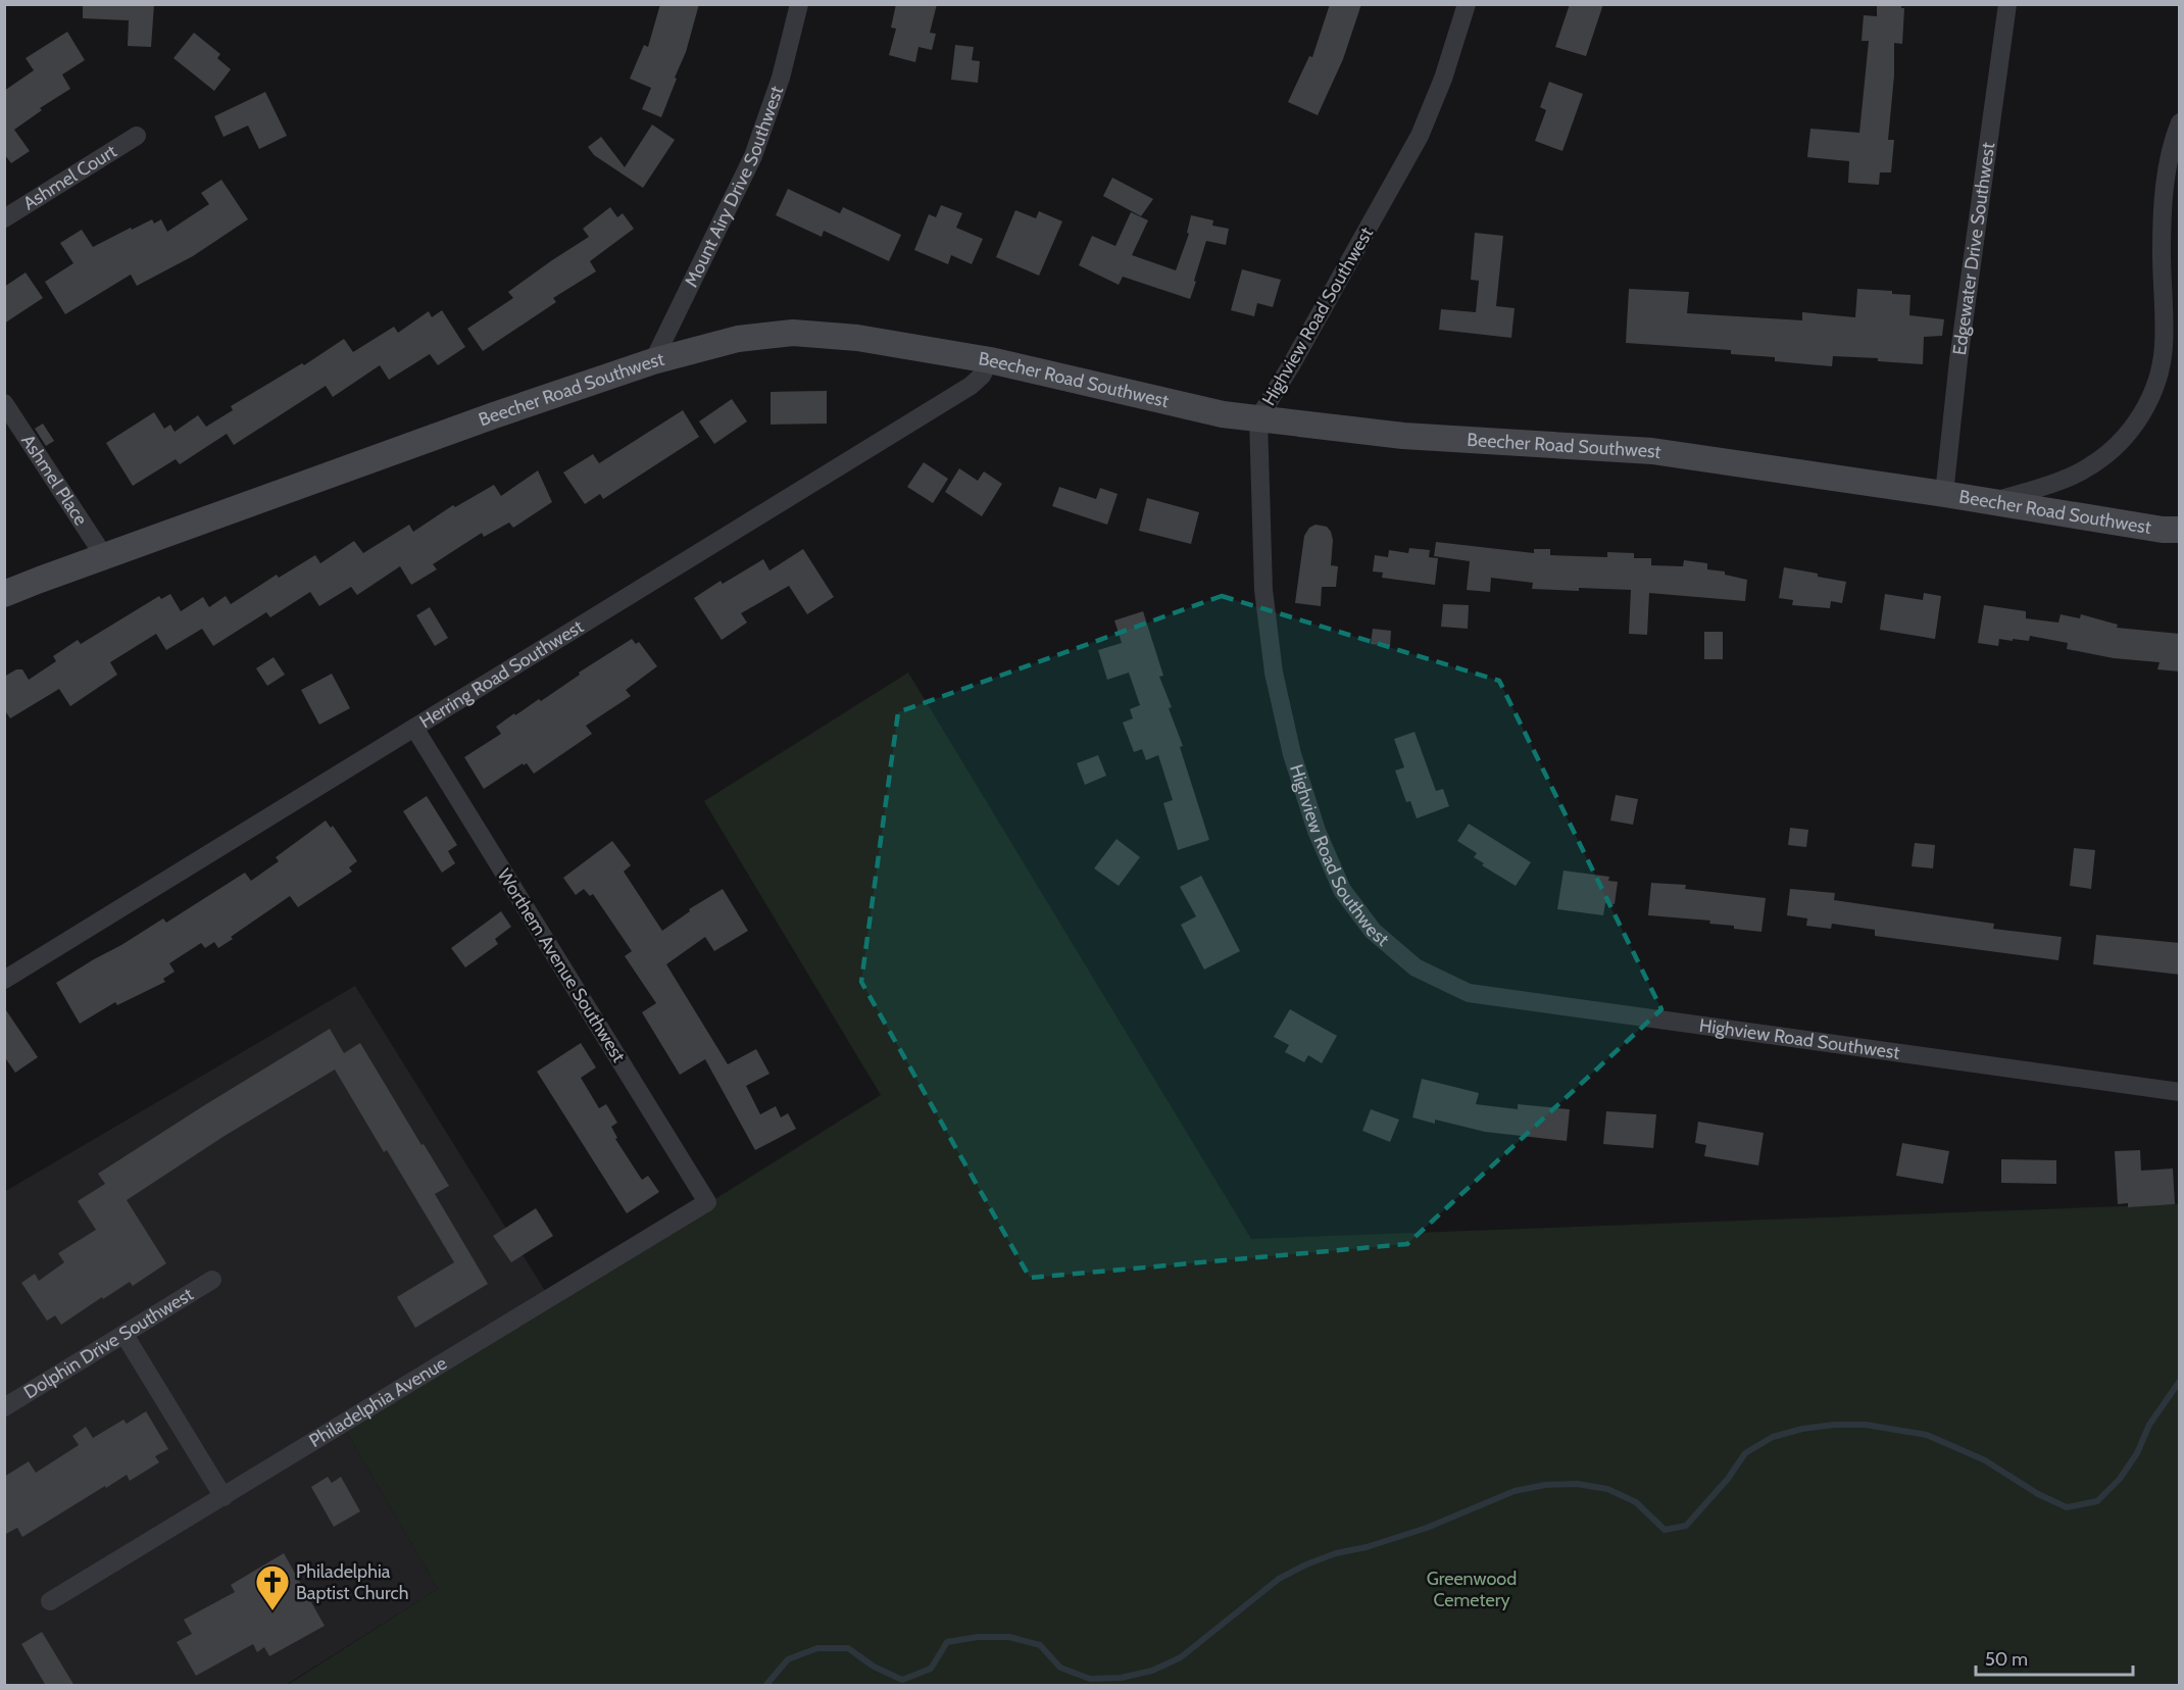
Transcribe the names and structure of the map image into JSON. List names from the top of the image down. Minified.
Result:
{"streets":{"street":["Ashmel Court","Mount Airy Drive Southwest","Edgewater Drive Southwest","Highview Road Southwest","Beecher Road Southwest","Ashmel Place","Herring Road Southwest","Worthem Avenue Southwest","Dolphin Drive Southwest","Philadelphia Avenue"]},"crossings":[["Mount Airy Drive Southwest","Beecher Road Southwest"],["Edgewater Drive Southwest","Beecher Road Southwest"],["Highview Road Southwest","Beecher Road Southwest"],["Beecher Road Southwest","Ashmel Place"],["Beecher Road Southwest","Herring Road Southwest"],["Herring Road Southwest","Worthem Avenue Southwest"],["Worthem Avenue Southwest","Philadelphia Avenue"]],"parks":["Greenwood Cemetery"],"places":{"church":["Philadelphia Baptist Church"]},"scale_bar":"50 m"}
